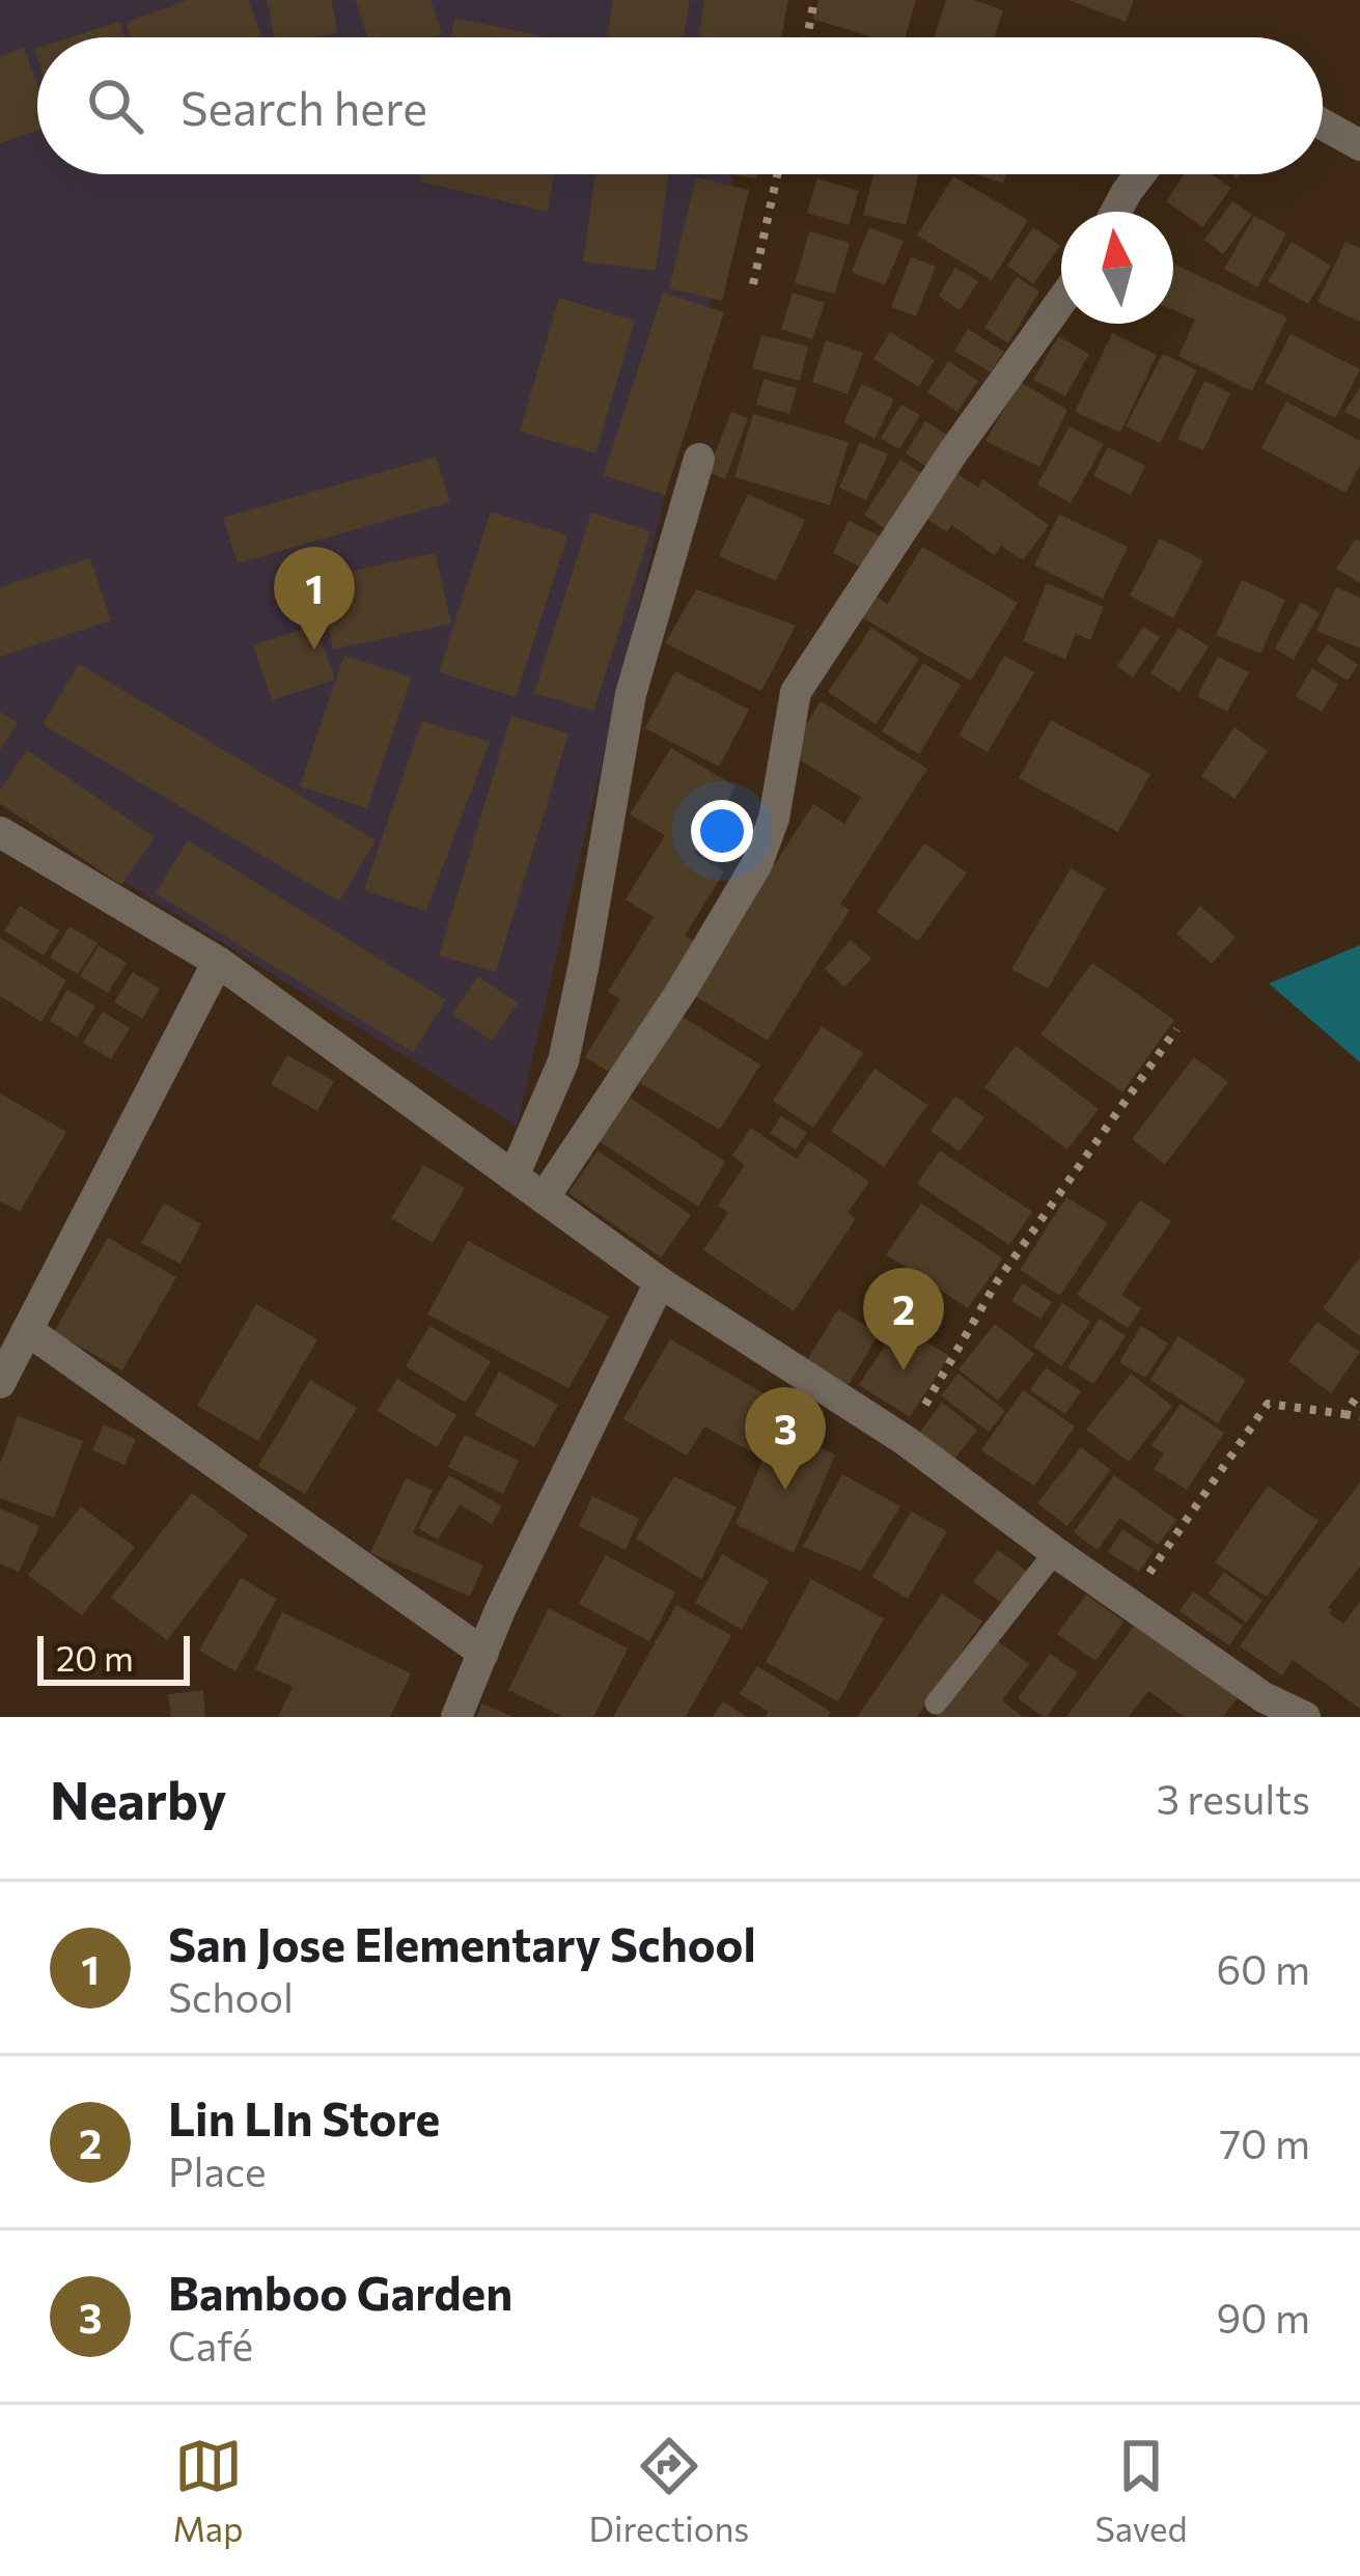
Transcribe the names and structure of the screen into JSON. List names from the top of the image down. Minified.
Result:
{"scale_bar":"20 m","north":"top","page":{"search":"Search here","pins":["1","2","3"],"scale":"20 m","heading":["Nearby","3 results"],"list":[{"mark":"1","name":"San Jose Elementary School","note":"School","value":"60 m"},{"mark":"2","name":"Lin LIn Store","note":"Place","value":"70 m"},{"mark":"3","name":"Bamboo Garden","note":"Café","value":"90 m"}],"nav":["Map","Directions","Saved"]}}
